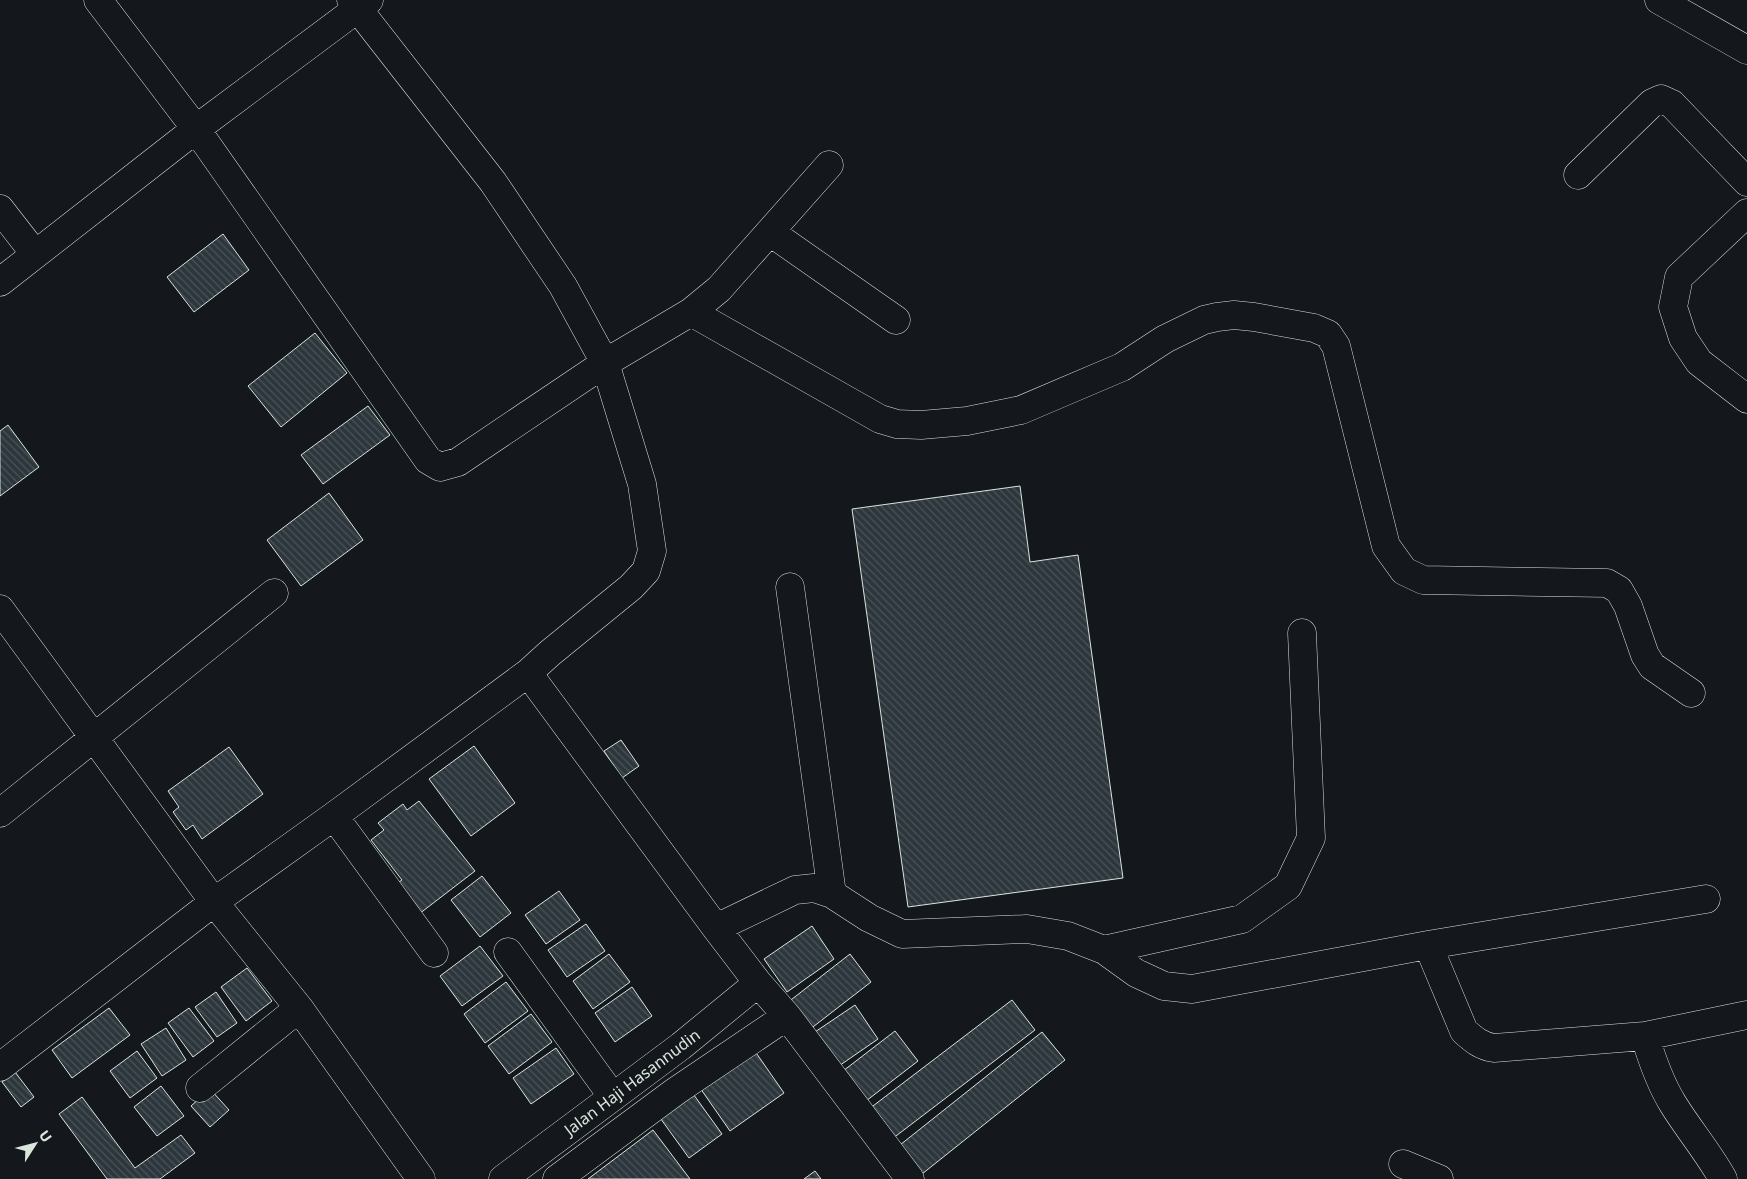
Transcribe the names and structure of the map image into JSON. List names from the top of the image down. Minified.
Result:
{"streets":{"street":["Jalan Haji Hasannudin"]},"north":"top right"}
